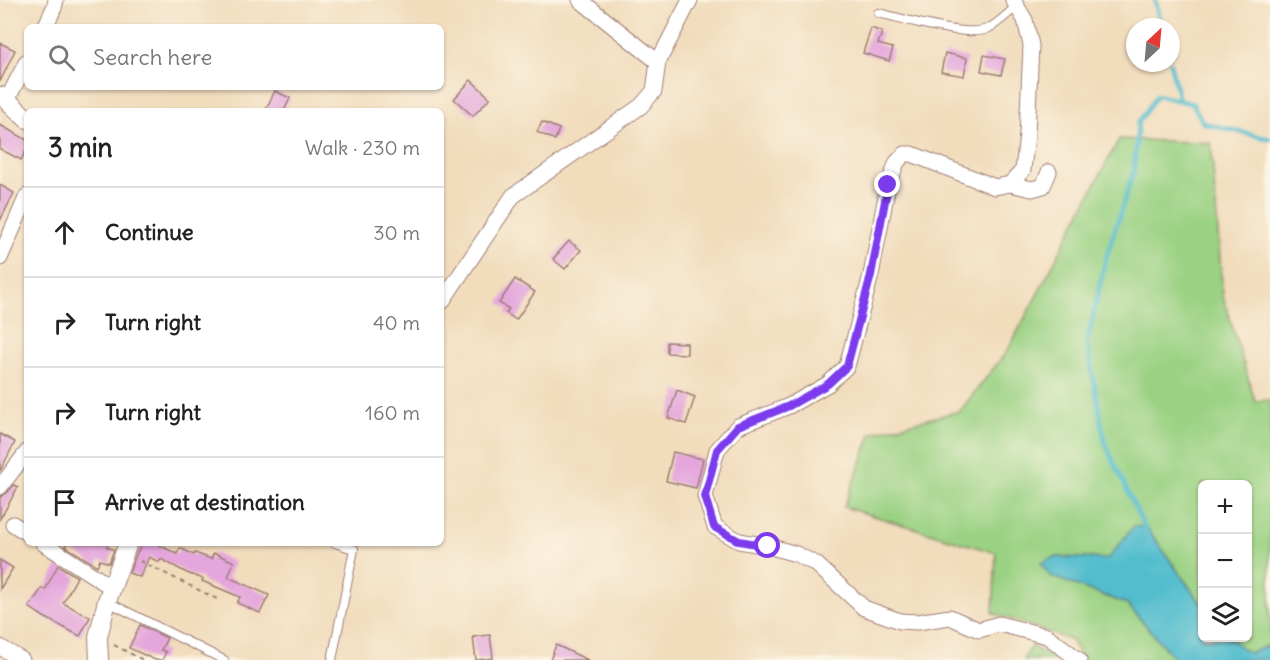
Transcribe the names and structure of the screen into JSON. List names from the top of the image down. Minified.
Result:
{"north":"top right","page":{"search":"Search here","heading":["3 min","Walk · 230 m"],"list":[["Continue","30 m"],["Turn right","40 m"],["Turn right","160 m"],"Arrive at destination"],"map_buttons":["+","−"]}}
